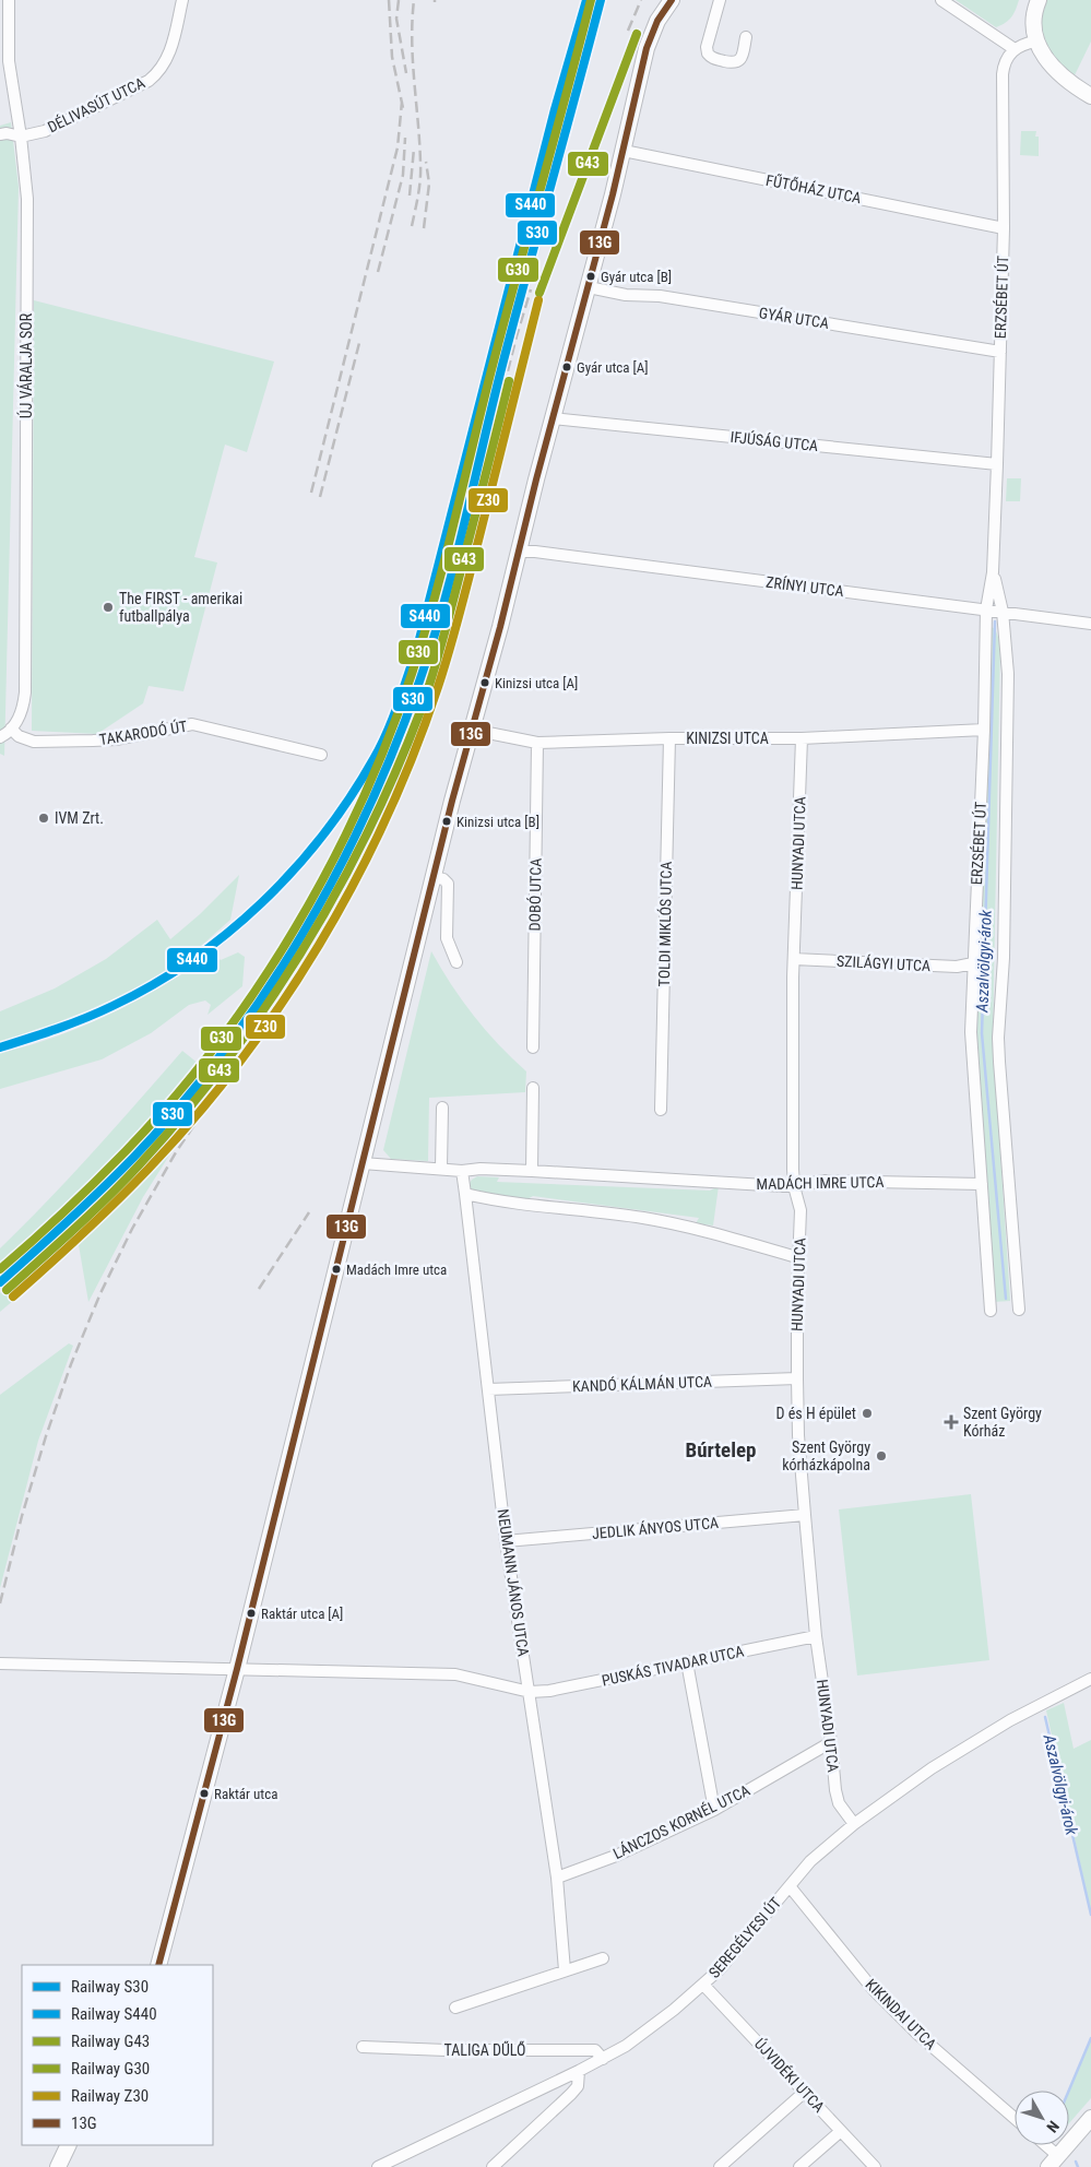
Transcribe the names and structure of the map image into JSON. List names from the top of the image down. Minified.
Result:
{"streets":{"street":["DÉLIVASÚT UTCA","FŰTŐHÁZ UTCA","ERZSÉBET ÚT","GYÁR UTCA","ÚJ VÁRALJA SOR","IFJÚSÁG UTCA","ZRÍNYI UTCA","TAKARODÓ ÚT","KINIZSI UTCA","HUNYADI UTCA","DOBÓ UTCA","TOLDI MIKLÓS UTCA","SZILÁGYI UTCA","MADÁCH IMRE UTCA","KANDÓ KÁLMÁN UTCA","JEDLIK ÁNYOS UTCA","NEUMANN JÁNOS UTCA","PUSKÁS TIVADAR UTCA","LÁNCZOS KORNÉL UTCA","SEREGÉLYESI ÚT","KIKINDAI UTCA","TALIGA DŰLŐ","ÚJVIDÉKI UTCA"]},"crossings":[["DÉLIVASÚT UTCA","ÚJ VÁRALJA SOR"],["FŰTŐHÁZ UTCA","ERZSÉBET ÚT"],["ERZSÉBET ÚT","GYÁR UTCA"],["ERZSÉBET ÚT","IFJÚSÁG UTCA"],["ERZSÉBET ÚT","ZRÍNYI UTCA"],["ERZSÉBET ÚT","KINIZSI UTCA"],["ERZSÉBET ÚT","SZILÁGYI UTCA"],["ERZSÉBET ÚT","MADÁCH IMRE UTCA"],["ÚJ VÁRALJA SOR","TAKARODÓ ÚT"],["KINIZSI UTCA","HUNYADI UTCA"],["KINIZSI UTCA","DOBÓ UTCA"],["KINIZSI UTCA","TOLDI MIKLÓS UTCA"],["HUNYADI UTCA","SZILÁGYI UTCA"],["HUNYADI UTCA","MADÁCH IMRE UTCA"],["HUNYADI UTCA","KANDÓ KÁLMÁN UTCA"],["HUNYADI UTCA","JEDLIK ÁNYOS UTCA"],["HUNYADI UTCA","PUSKÁS TIVADAR UTCA"],["HUNYADI UTCA","LÁNCZOS KORNÉL UTCA"],["HUNYADI UTCA","SEREGÉLYESI ÚT"],["KANDÓ KÁLMÁN UTCA","NEUMANN JÁNOS UTCA"],["JEDLIK ÁNYOS UTCA","NEUMANN JÁNOS UTCA"],["NEUMANN JÁNOS UTCA","PUSKÁS TIVADAR UTCA"],["NEUMANN JÁNOS UTCA","LÁNCZOS KORNÉL UTCA"],["SEREGÉLYESI ÚT","KIKINDAI UTCA"],["SEREGÉLYESI ÚT","TALIGA DŰLŐ"],["SEREGÉLYESI ÚT","ÚJVIDÉKI UTCA"]],"districts":["Búrtelep"],"water":["Aszalvölgyi-árok"],"places":{"other":["Gyár utca [B]","Gyár utca [A]","The FIRST - amerikai futballpálya","Kinizsi utca [A]","IVM Zrt.","Kinizsi utca [B]","Madách Imre utca","D és H épület","Szent György kórházkápolna","Raktár utca [A]","Raktár utca"],"health":["Szent György Kórház"]},"lines":["rail line S30","rail line S440","rail line G30","transit line 13G","rail line G43","rail line Z30"],"legend":["Railway S30","Railway S440","Railway G43","Railway G30","Railway Z30","13G"],"north":"bottom right"}
